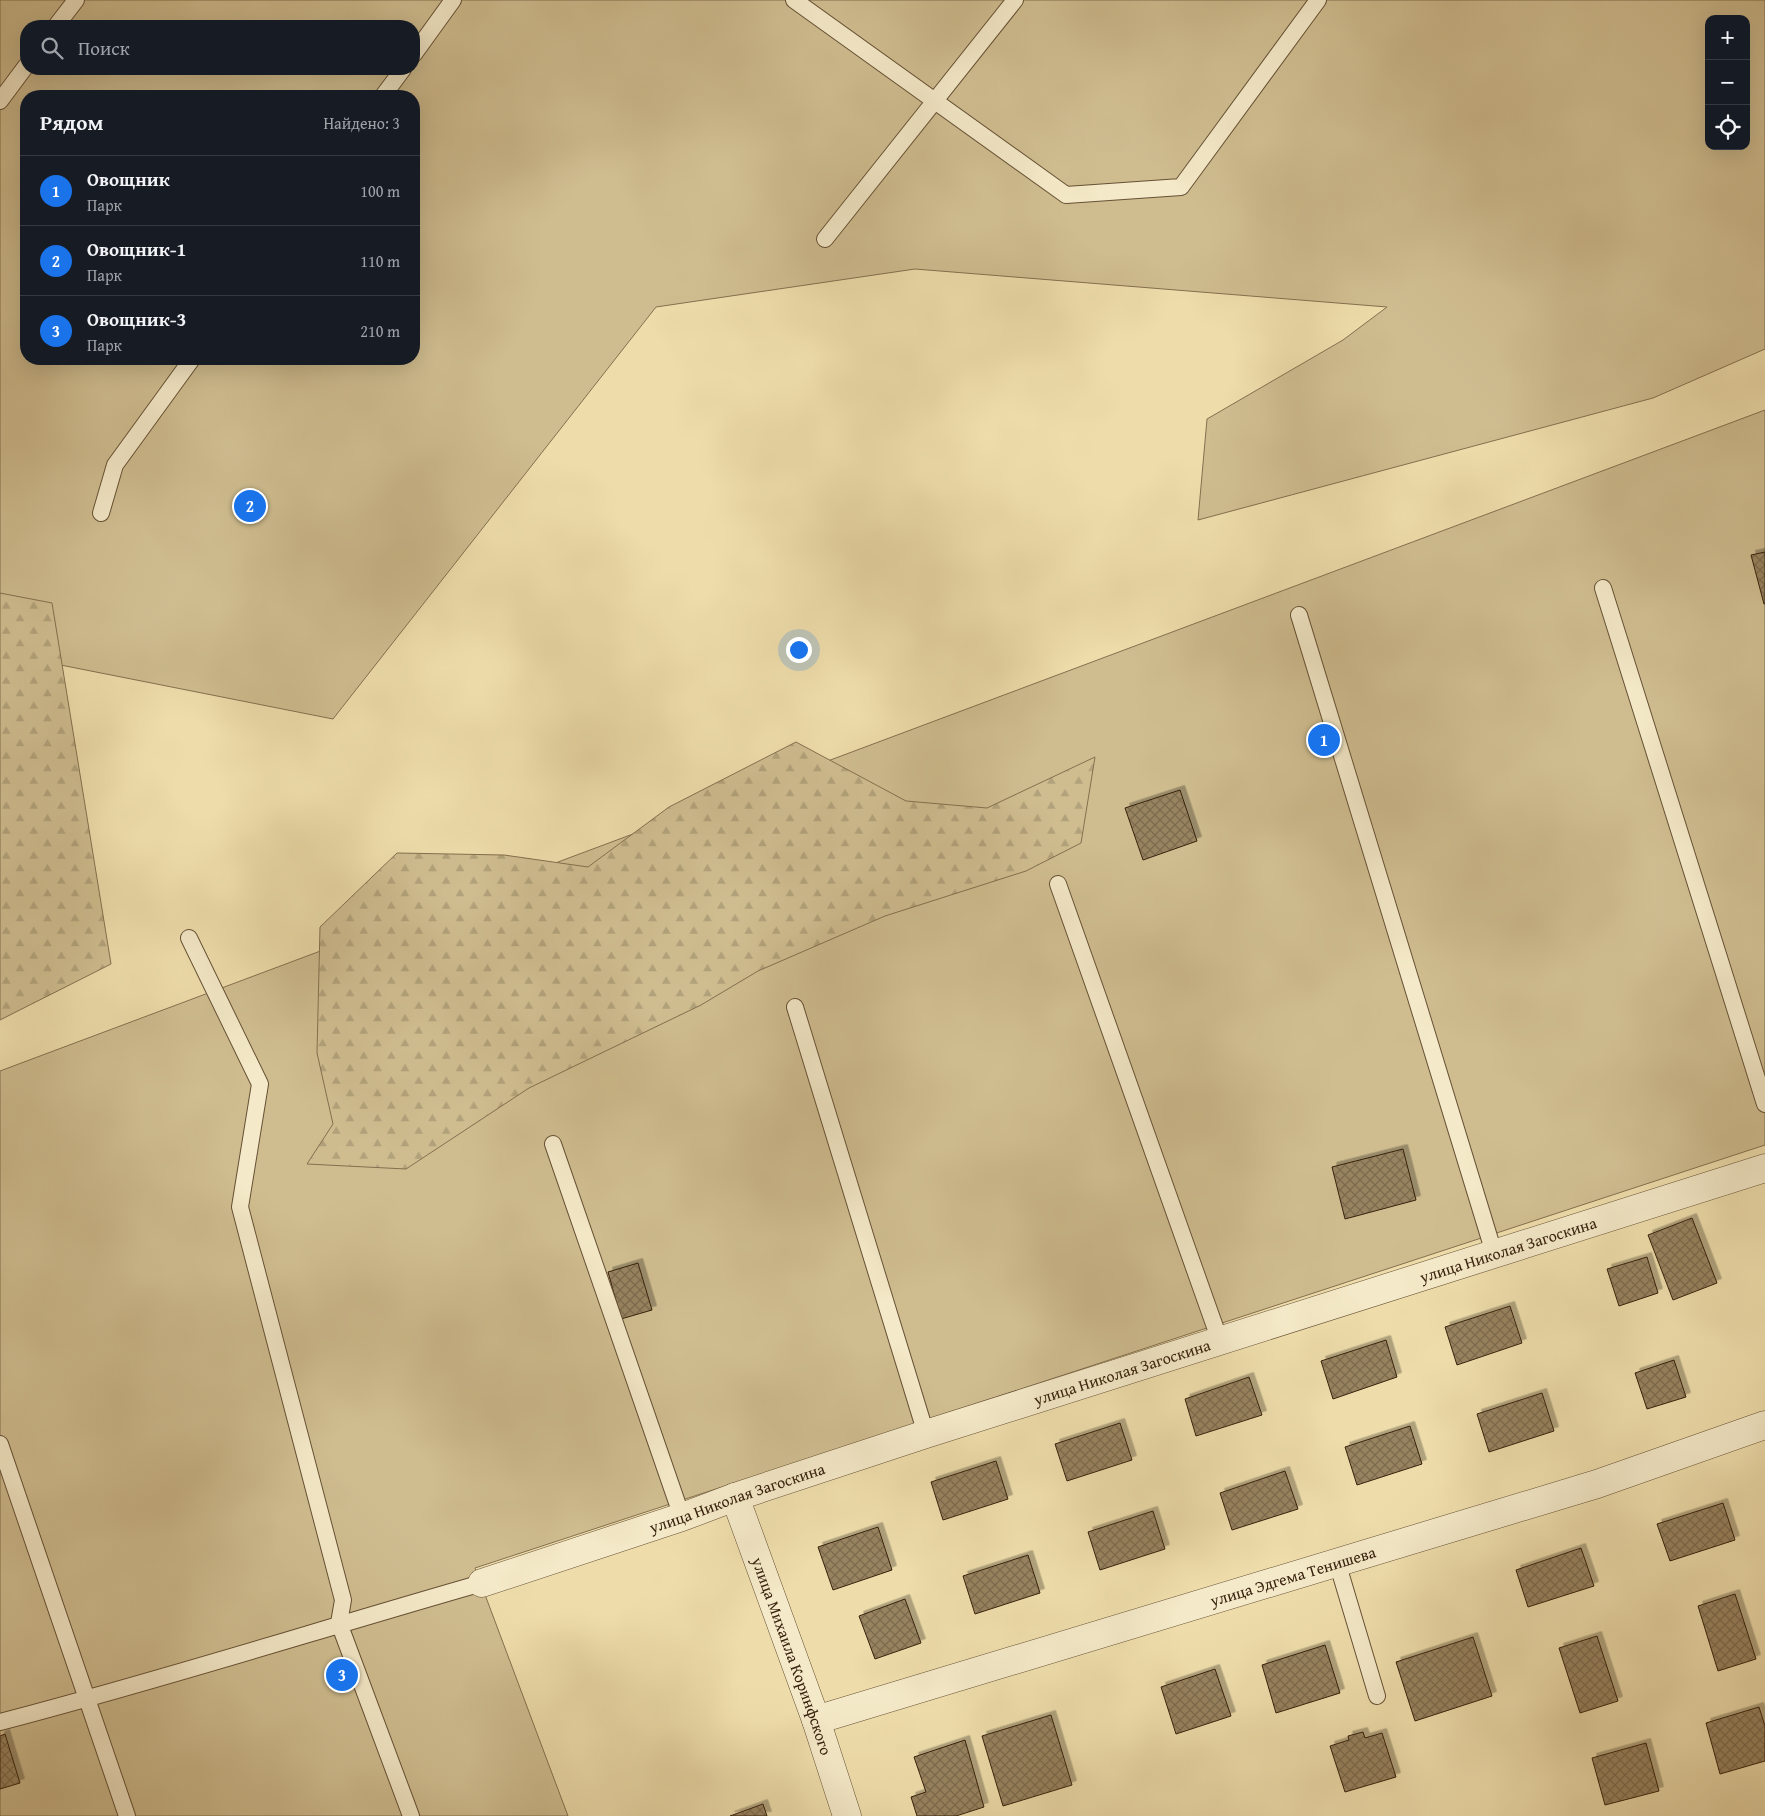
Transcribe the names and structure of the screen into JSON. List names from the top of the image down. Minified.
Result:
{"streets":{"street":["улица Николая Загоскина","улица Эдгема Тенишева","улица Михаила Коринфского"]},"crossings":[["улица Николая Загоскина","улица Михаила Коринфского"],["улица Эдгема Тенишева","улица Михаила Коринфского"]],"page":{"map_buttons":["+","−"],"search":"Поиск","heading":["Рядом","Найдено: 3"],"list":[{"mark":"1","name":"Овощник","note":"Парк","value":"100 m"},{"mark":"2","name":"Овощник-1","note":"Парк","value":"110 m"},{"mark":"3","name":"Овощник-3","note":"Парк","value":"210 m"}],"pins":["2","1","3"]}}
